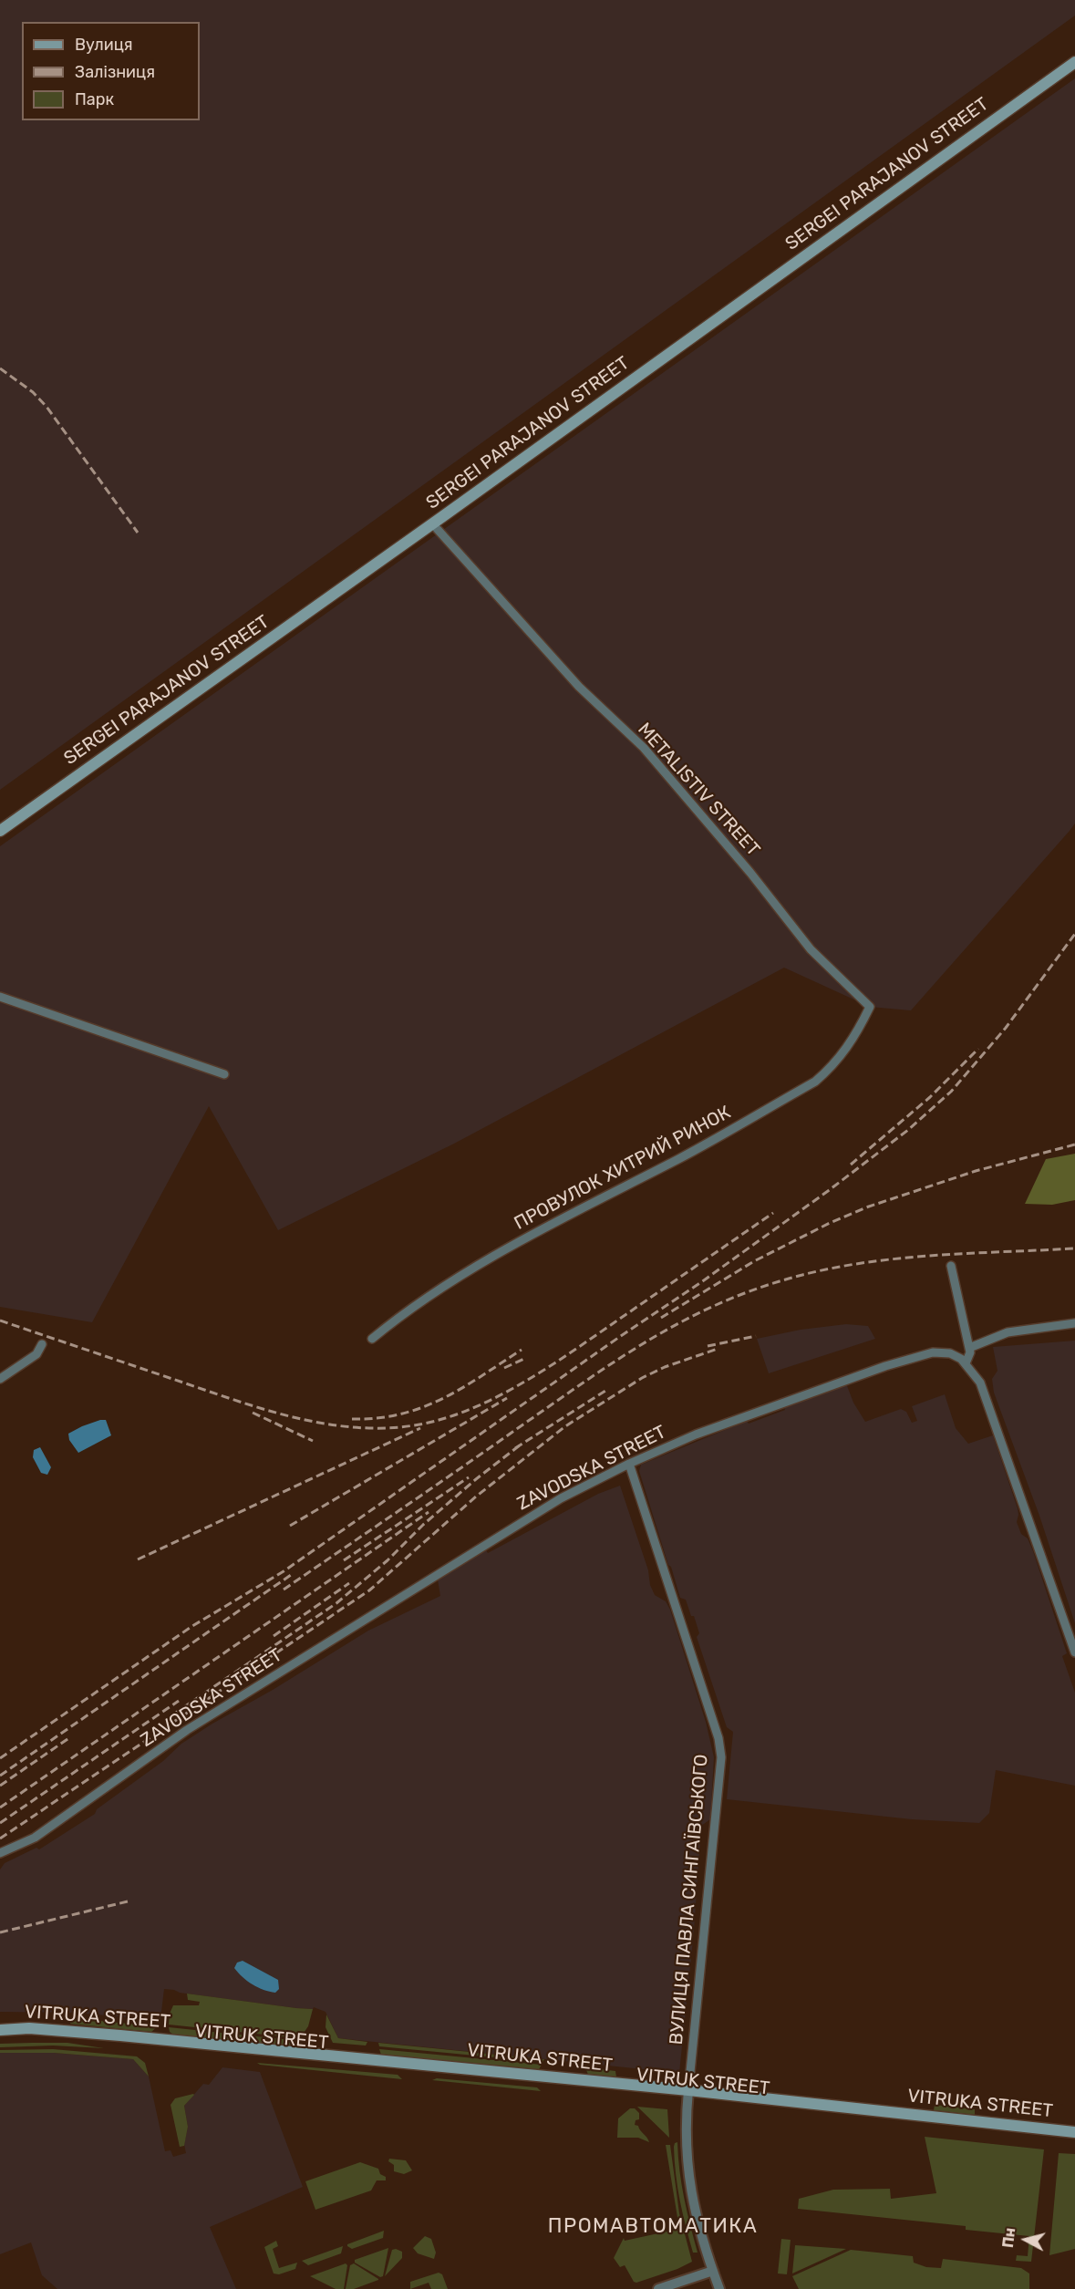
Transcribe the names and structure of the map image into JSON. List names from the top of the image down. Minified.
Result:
{"streets":{"main road":["SERGEI PARAJANOV STREET","VITRUKA STREET","VITRUK STREET"],"street":["METALISTIV STREET","ПРОВУЛОК ХИТРИЙ РИНОК","ZAVODSKA STREET","ВУЛИЦЯ ПАВЛА СИНГАЇВСЬКОГО"]},"crossings":[["SERGEI PARAJANOV STREET","METALISTIV STREET"],["METALISTIV STREET","ПРОВУЛОК ХИТРИЙ РИНОК"],["ZAVODSKA STREET","ВУЛИЦЯ ПАВЛА СИНГАЇВСЬКОГО"],["ВУЛИЦЯ ПАВЛА СИНГАЇВСЬКОГО","VITRUKA STREET"],["ВУЛИЦЯ ПАВЛА СИНГАЇВСЬКОГО","VITRUK STREET"],["VITRUKA STREET","VITRUK STREET"]],"districts":["ПРОМАВТОМАТИКА"],"legend":["Вулиця","Залізниця","Парк"],"north":"left"}
